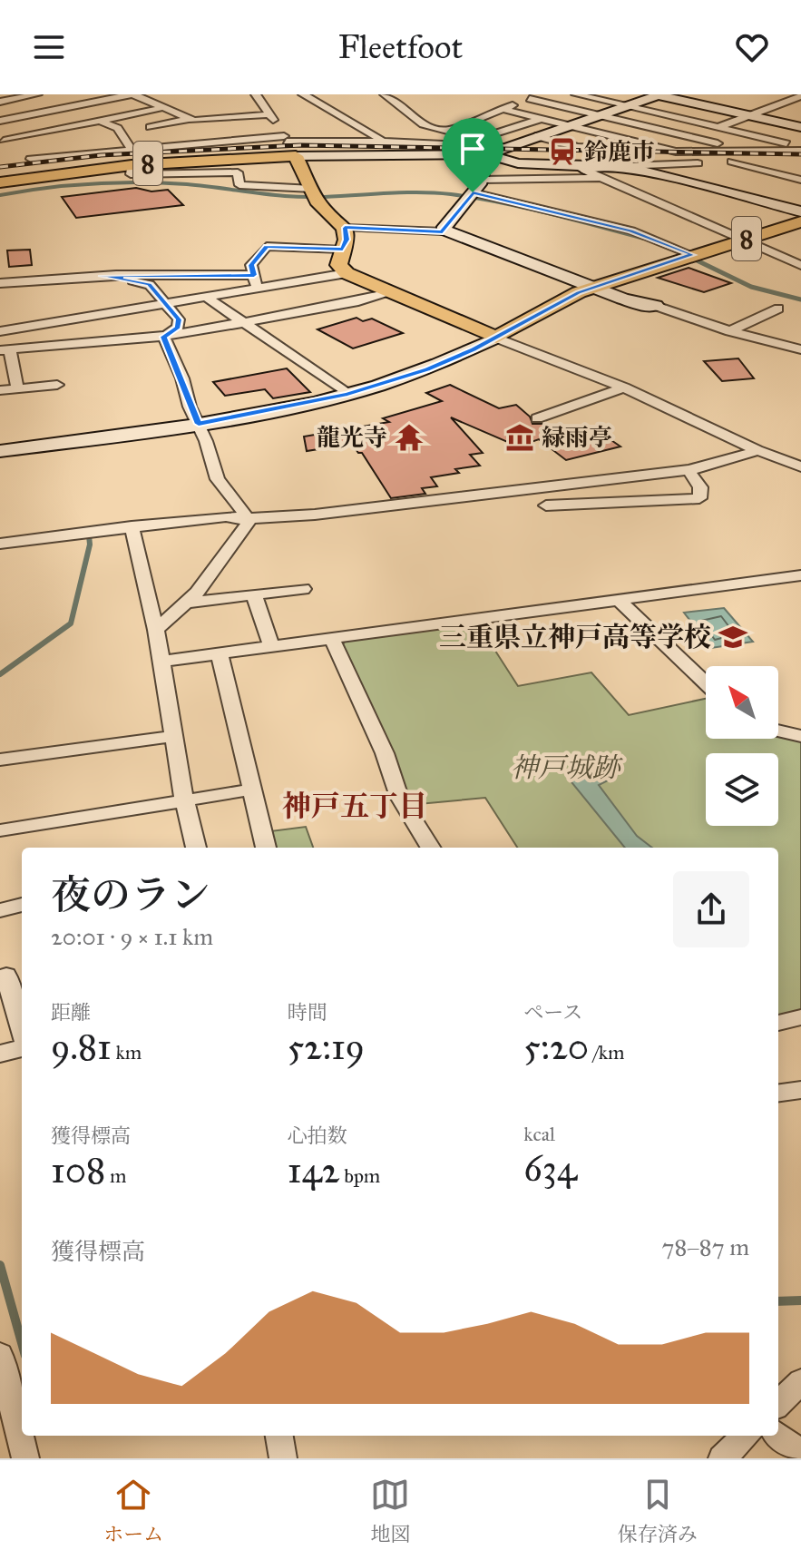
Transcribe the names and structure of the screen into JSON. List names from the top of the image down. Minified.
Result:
{"streets":{"main road":["8"]},"districts":["神戸五丁目"],"parks":["神戸城跡"],"places":{"station":["鈴鹿市"],"temple":["龍光寺"],"museum":["緑雨亭"],"school or university":["三重県立神戸高等学校"]},"north":"top left","page":{"header":"Fleetfoot","heading":["夜のラン","20:01 · 9 × 1.1 km"],"stats":[["距離","9.81 km"],["時間","52:19"],["ペース","5:20 /km"],["獲得標高","108 m"],["心拍数","142 bpm"],["kcal","634"]],"chart":["獲得標高","78–87 m"],"tabs":["ホーム","地図","保存済み"]}}
